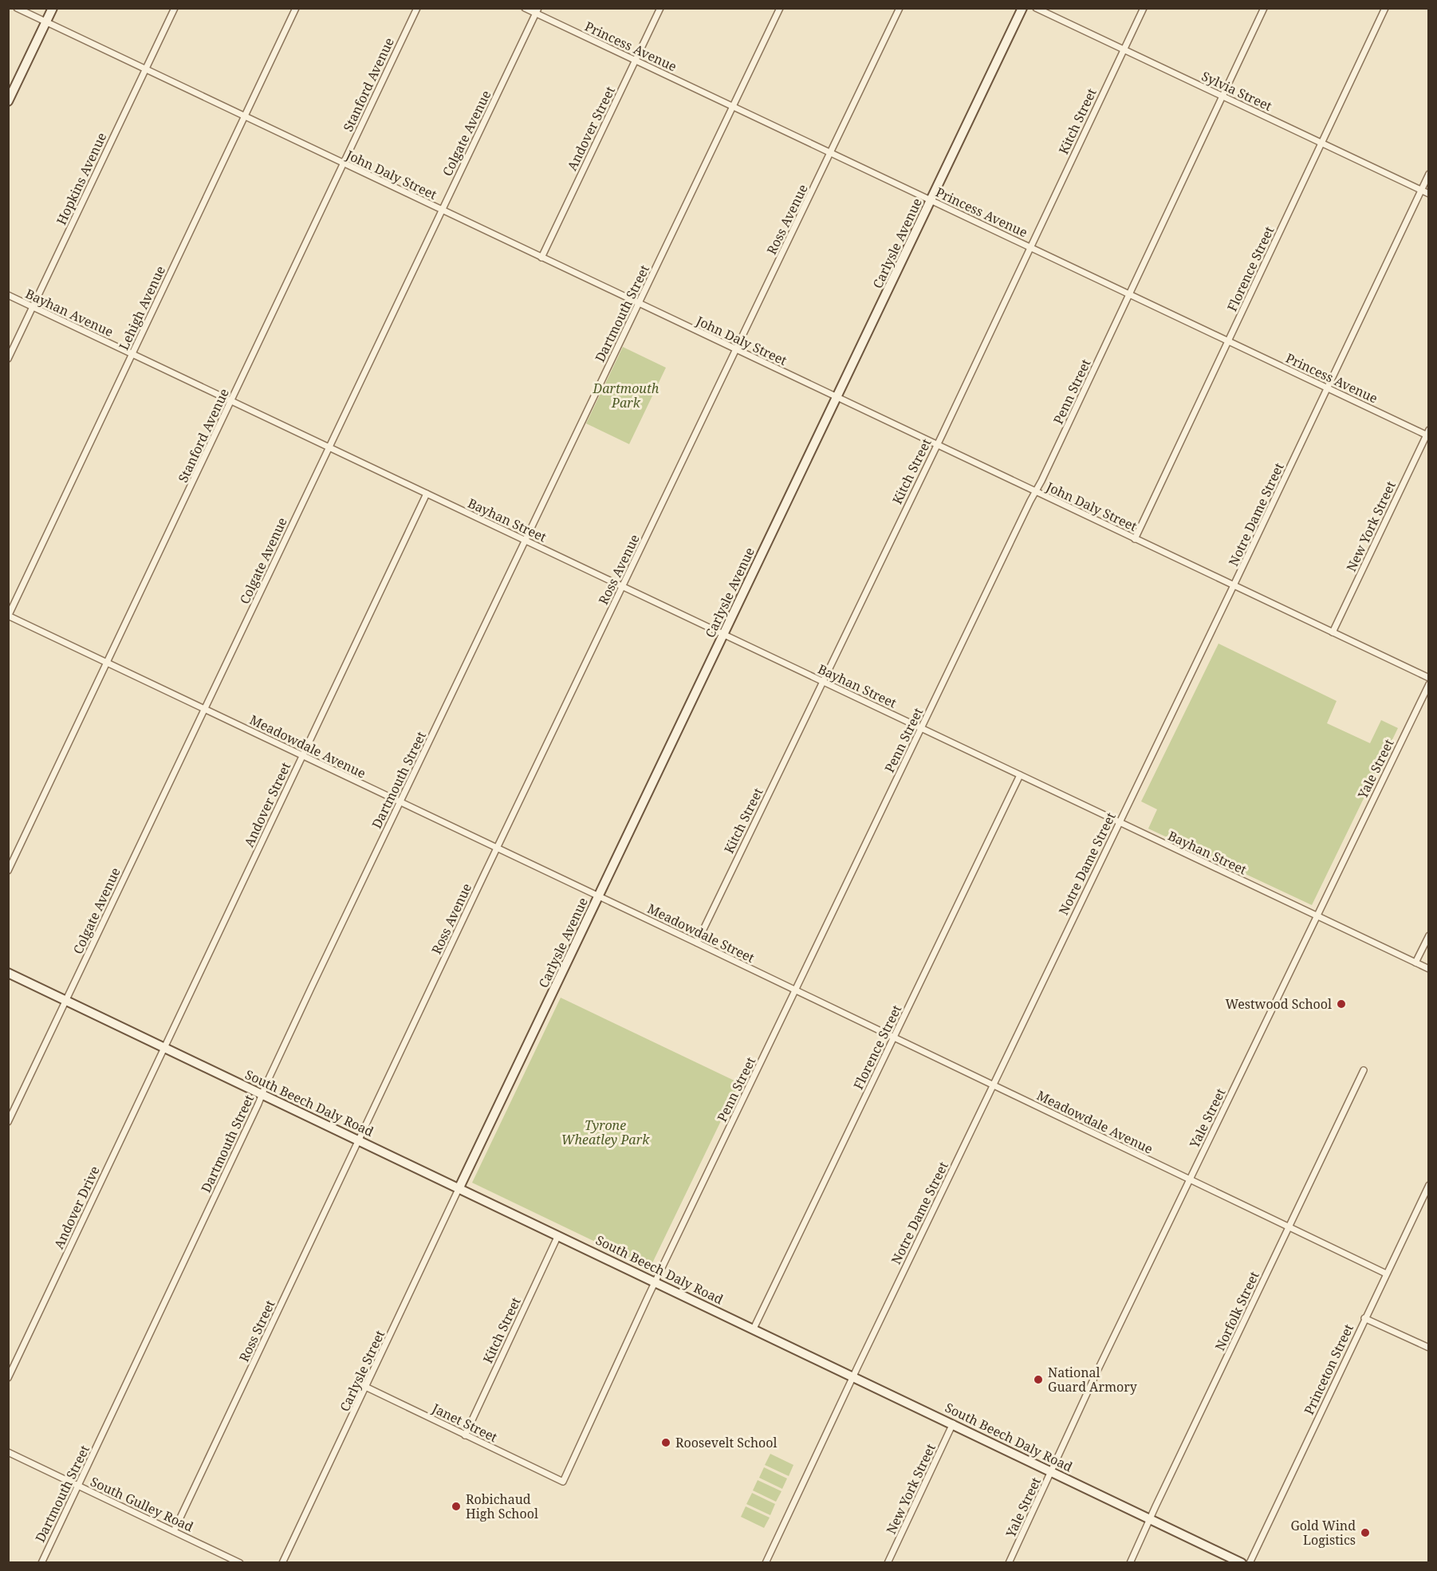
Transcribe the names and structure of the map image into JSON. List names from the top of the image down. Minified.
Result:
{"streets":{"street":["Princess Avenue","Stanford Avenue","Sylvia Street","Kitch Street","Andover Street","Colgate Avenue","John Daly Street","Hopkins Avenue","Ross Avenue","Carlysle Avenue","Florence Street","Lehigh Avenue","Bayhan Avenue","Dartmouth Street","Penn Street","Notre Dame Street","Bayhan Street","New York Street","Meadowdale Avenue","Yale Street","Meadowdale Street","South Beech Daly Road","Andover Drive","Norfolk Street","Ross Street","Princeton Street","Carlysle Street","Janet Street","South Gulley Road"]},"crossings":[["Princess Avenue","Kitch Street"],["Princess Avenue","Andover Street"],["Princess Avenue","Colgate Avenue"],["Princess Avenue","Ross Avenue"],["Princess Avenue","Carlysle Avenue"],["Princess Avenue","Florence Street"],["Princess Avenue","Dartmouth Street"],["Princess Avenue","Penn Street"],["Princess Avenue","Notre Dame Street"],["Princess Avenue","New York Street"],["Stanford Avenue","John Daly Street"],["Stanford Avenue","Bayhan Avenue"],["Stanford Avenue","Meadowdale Avenue"],["Sylvia Street","Kitch Street"],["Sylvia Street","Florence Street"],["Sylvia Street","Penn Street"],["Sylvia Street","Notre Dame Street"],["Kitch Street","John Daly Street"],["Kitch Street","Bayhan Street"],["Kitch Street","Meadowdale Street"],["Kitch Street","South Beech Daly Road"],["Kitch Street","Janet Street"],["Andover Street","John Daly Street"],["Andover Street","Bayhan Street"],["Andover Street","Meadowdale Avenue"],["Andover Street","South Beech Daly Road"],["Andover Street","Andover Drive"],["Colgate Avenue","John Daly Street"],["Colgate Avenue","Bayhan Avenue"],["Colgate Avenue","Bayhan Street"],["Colgate Avenue","Meadowdale Avenue"],["Colgate Avenue","South Beech Daly Road"],["John Daly Street","Hopkins Avenue"],["John Daly Street","Ross Avenue"],["John Daly Street","Carlysle Avenue"],["John Daly Street","Florence Street"],["John Daly Street","Lehigh Avenue"],["John Daly Street","Dartmouth Street"],["John Daly Street","Penn Street"],["John Daly Street","Notre Dame Street"],["John Daly Street","New York Street"],["Hopkins Avenue","Bayhan Avenue"],["Ross Avenue","Bayhan Street"],["Ross Avenue","Meadowdale Avenue"],["Ross Avenue","South Beech Daly Road"],["Ross Avenue","Ross Street"],["Carlysle Avenue","Bayhan Street"],["Carlysle Avenue","Meadowdale Avenue"],["Carlysle Avenue","Meadowdale Street"],["Carlysle Avenue","South Beech Daly Road"],["Carlysle Avenue","Carlysle Street"],["Florence Street","Bayhan Street"],["Florence Street","Meadowdale Avenue"],["Florence Street","South Beech Daly Road"],["Lehigh Avenue","Bayhan Avenue"],["Lehigh Avenue","Meadowdale Avenue"],["Bayhan Avenue","Bayhan Street"],["Dartmouth Street","Bayhan Street"],["Dartmouth Street","Meadowdale Avenue"],["Dartmouth Street","South Beech Daly Road"],["Dartmouth Street","South Gulley Road"],["Penn Street","Bayhan Street"],["Penn Street","Meadowdale Avenue"],["Penn Street","Meadowdale Street"],["Penn Street","South Beech Daly Road"],["Penn Street","Janet Street"],["Notre Dame Street","Bayhan Street"],["Notre Dame Street","Meadowdale Avenue"],["Notre Dame Street","South Beech Daly Road"],["Bayhan Street","Yale Street"],["New York Street","South Beech Daly Road"],["Meadowdale Avenue","Yale Street"],["Meadowdale Avenue","Meadowdale Street"],["Meadowdale Avenue","Norfolk Street"],["Meadowdale Avenue","Princeton Street"],["Yale Street","South Beech Daly Road"],["South Beech Daly Road","Andover Drive"],["South Beech Daly Road","Norfolk Street"],["South Beech Daly Road","Ross Street"],["South Beech Daly Road","Carlysle Street"],["Ross Street","South Gulley Road"],["Carlysle Street","Janet Street"]],"parks":["Dartmouth Park","Tyrone Wheatley Park"],"places":["Westwood School","National Guard Armory","Roosevelt School","Robichaud High School","Gold Wind Logistics"]}
